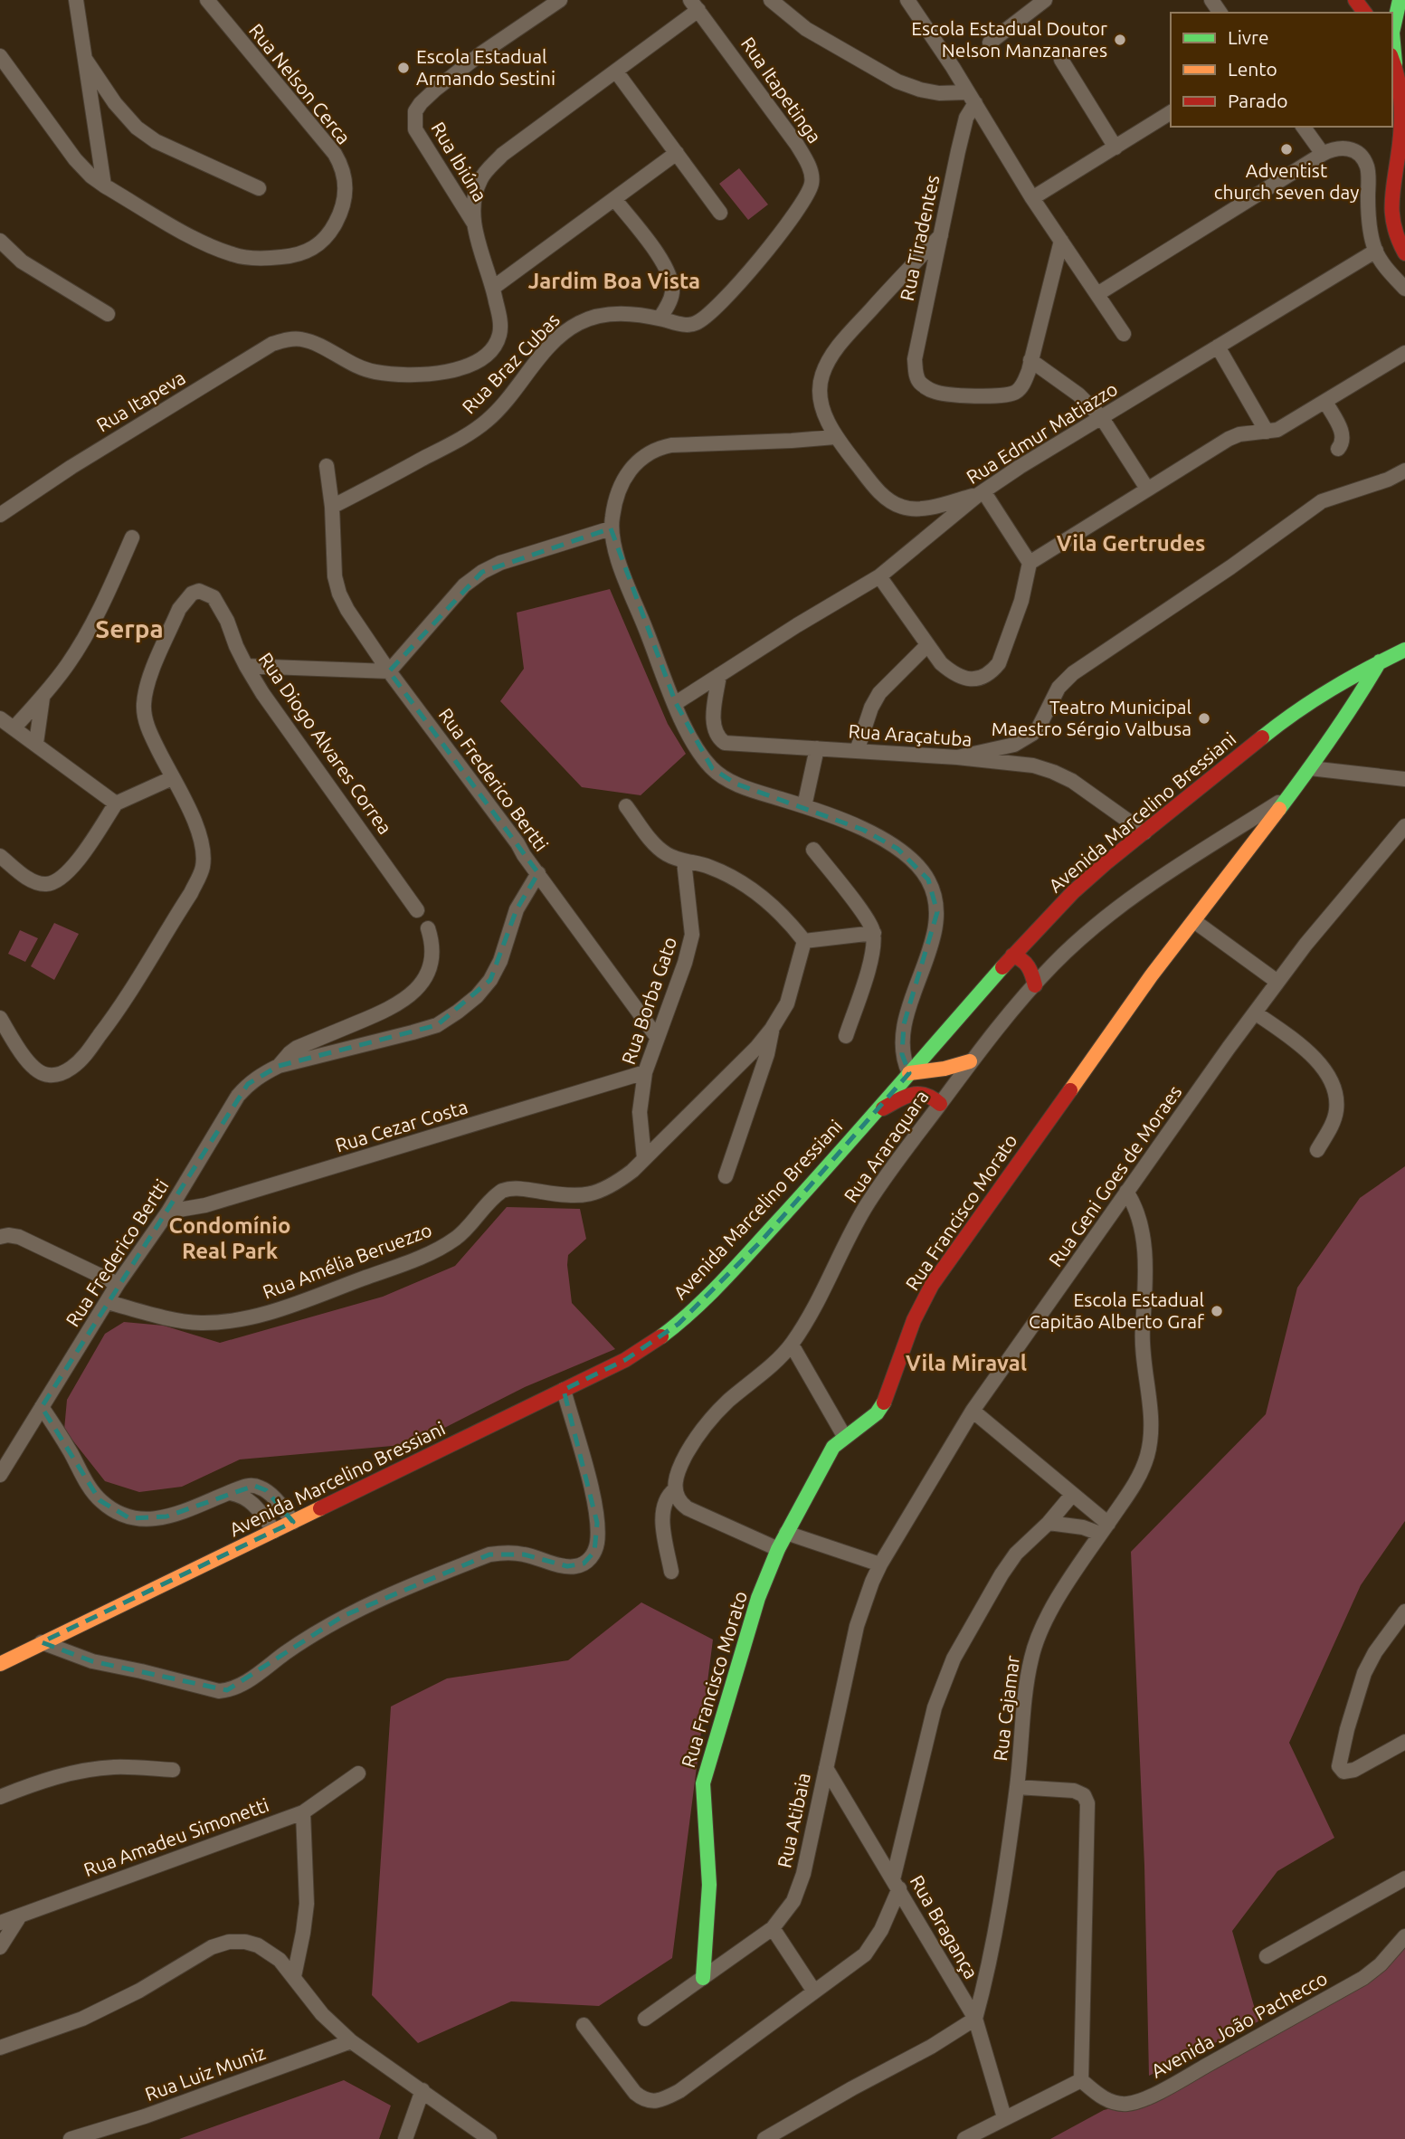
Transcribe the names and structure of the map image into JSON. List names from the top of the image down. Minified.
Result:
{"streets":{"street":["Rua Nelson Cerca","Rua Itapetinga","Rua Ibiúna","Rua Tiradentes","Rua Braz Cubas","Rua Itapeva","Rua Edmur Matiazzo","Rua Araçatuba","Rua Diogo Alvares Correa","Rua Frederico Bertti","Avenida Marcelino Bressiani","Rua Borba Gato","Rua Cezar Costa","Rua Araraquara","Rua Geni Goes de Moraes","Rua Francisco Morato","Rua Amélia Beruezzo","Rua Cajamar","Rua Atibaia","Rua Amadeu Simonetti","Rua Bragança","Avenida João Pachecco","Rua Luiz Muniz"]},"crossings":[["Rua Itapetinga","Rua Braz Cubas"],["Rua Braz Cubas","Rua Frederico Bertti"],["Rua Edmur Matiazzo","Rua Araçatuba"],["Rua Araçatuba","Avenida Marcelino Bressiani"],["Rua Frederico Bertti","Rua Cezar Costa"],["Rua Frederico Bertti","Rua Amélia Beruezzo"],["Avenida Marcelino Bressiani","Rua Francisco Morato"],["Rua Borba Gato","Rua Cezar Costa"],["Rua Borba Gato","Rua Amélia Beruezzo"],["Rua Araraquara","Rua Francisco Morato"],["Rua Geni Goes de Moraes","Rua Cajamar"],["Rua Geni Goes de Moraes","Rua Atibaia"],["Rua Francisco Morato","Rua Atibaia"],["Rua Cajamar","Rua Bragança"],["Rua Atibaia","Rua Bragança"]],"districts":["Jardim Boa Vista","Vila Gertrudes","Serpa","Condomínio Real Park","Vila Miraval"],"places":["Escola Estadual Doutor Nelson Manzanares","Escola Estadual Armando Sestini","Adventist church seven day","Teatro Municipal Maestro Sérgio Valbusa","Escola Estadual Capitão Alberto Graf"],"legend":["Livre","Lento","Parado"]}
